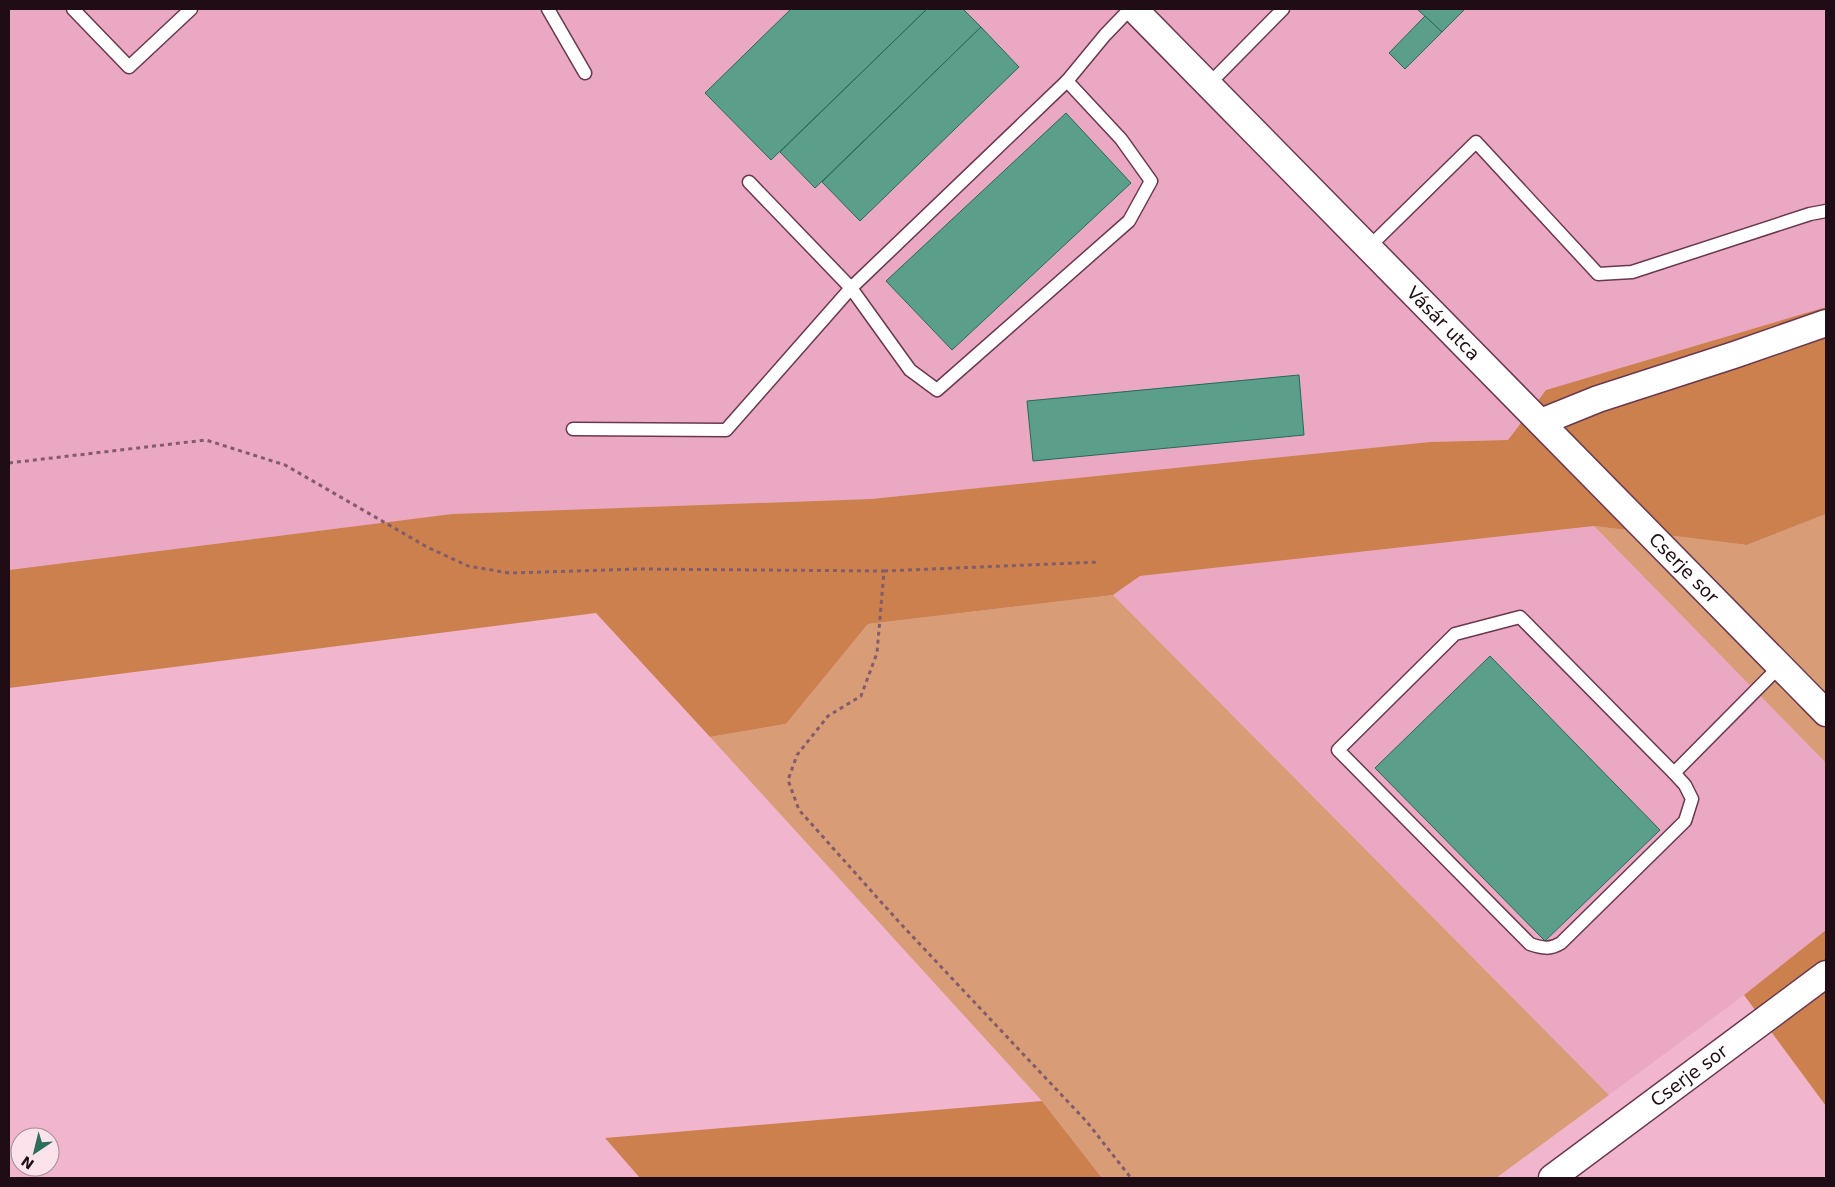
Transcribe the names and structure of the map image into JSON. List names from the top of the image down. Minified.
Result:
{"streets":{"street":["Vásár utca","Cserje sor"]},"crossings":[["Vásár utca","Cserje sor"]],"north":"bottom left"}
